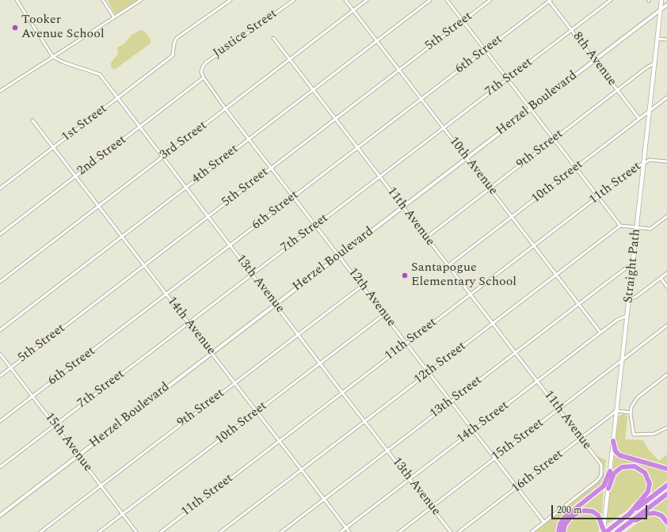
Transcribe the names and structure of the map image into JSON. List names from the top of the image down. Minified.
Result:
{"streets":{"main road":["Straight Path"],"street":["5th Street","Justice Street","6th Street","8th Avenue","7th Street","Herzel Boulevard","1st Street","3rd Street","9th Street","2nd Street","4th Street","10th Avenue","10th Street","11th Street","11th Avenue","13th Avenue","12th Avenue","14th Avenue","12th Street","13th Street","14th Street","15th Street","15th Avenue","16th Street"]},"crossings":[["5th Street","10th Avenue"],["5th Street","11th Avenue"],["5th Street","13th Avenue"],["5th Street","12th Avenue"],["5th Street","14th Avenue"],["5th Street","15th Avenue"],["Justice Street","12th Avenue"],["6th Street","8th Avenue"],["6th Street","10th Avenue"],["6th Street","11th Avenue"],["6th Street","13th Avenue"],["6th Street","12th Avenue"],["6th Street","14th Avenue"],["6th Street","15th Avenue"],["8th Avenue","7th Street"],["8th Avenue","Herzel Boulevard"],["8th Avenue","9th Street"],["8th Avenue","10th Street"],["7th Street","10th Avenue"],["7th Street","11th Avenue"],["7th Street","13th Avenue"],["7th Street","12th Avenue"],["7th Street","14th Avenue"],["7th Street","15th Avenue"],["Herzel Boulevard","10th Avenue"],["Herzel Boulevard","11th Avenue"],["Herzel Boulevard","Straight Path"],["Herzel Boulevard","13th Avenue"],["Herzel Boulevard","12th Avenue"],["Herzel Boulevard","14th Avenue"],["Herzel Boulevard","15th Avenue"],["1st Street","13th Avenue"],["1st Street","14th Avenue"],["3rd Street","10th Avenue"],["3rd Street","11th Avenue"],["3rd Street","13th Avenue"],["3rd Street","12th Avenue"],["3rd Street","14th Avenue"],["9th Street","10th Avenue"],["9th Street","11th Avenue"],["9th Street","Straight Path"],["9th Street","13th Avenue"],["9th Street","12th Avenue"],["9th Street","14th Avenue"],["9th Street","15th Avenue"],["2nd Street","13th Avenue"],["2nd Street","12th Avenue"],["2nd Street","14th Avenue"],["4th Street","10th Avenue"],["4th Street","11th Avenue"],["4th Street","13th Avenue"],["4th Street","12th Avenue"],["4th Street","14th Avenue"],["10th Avenue","10th Street"],["10th Avenue","11th Street"],["10th Avenue","12th Street"],["10th Avenue","13th Street"],["10th Avenue","14th Street"],["10th Street","11th Avenue"],["10th Street","Straight Path"],["10th Street","13th Avenue"],["10th Street","12th Avenue"],["10th Street","14th Avenue"],["10th Street","15th Avenue"],["11th Street","11th Avenue"],["11th Street","Straight Path"],["11th Street","13th Avenue"],["11th Street","12th Avenue"],["11th Street","14th Avenue"],["11th Avenue","12th Avenue"],["11th Avenue","12th Street"],["11th Avenue","13th Street"],["11th Avenue","14th Street"],["11th Avenue","15th Street"],["11th Avenue","16th Street"],["Straight Path","13th Street"],["Straight Path","14th Street"],["Straight Path","15th Street"],["Straight Path","16th Street"],["13th Avenue","12th Street"],["13th Avenue","13th Street"],["13th Avenue","14th Street"],["13th Avenue","15th Street"],["12th Avenue","12th Street"],["12th Avenue","13th Street"],["12th Avenue","14th Street"],["12th Avenue","15th Street"],["12th Avenue","16th Street"],["14th Avenue","12th Street"],["14th Avenue","13th Street"],["14th Avenue","14th Street"]],"places":["Tooker Avenue School","Santapogue Elementary School"],"scale_bar":"200 m"}
